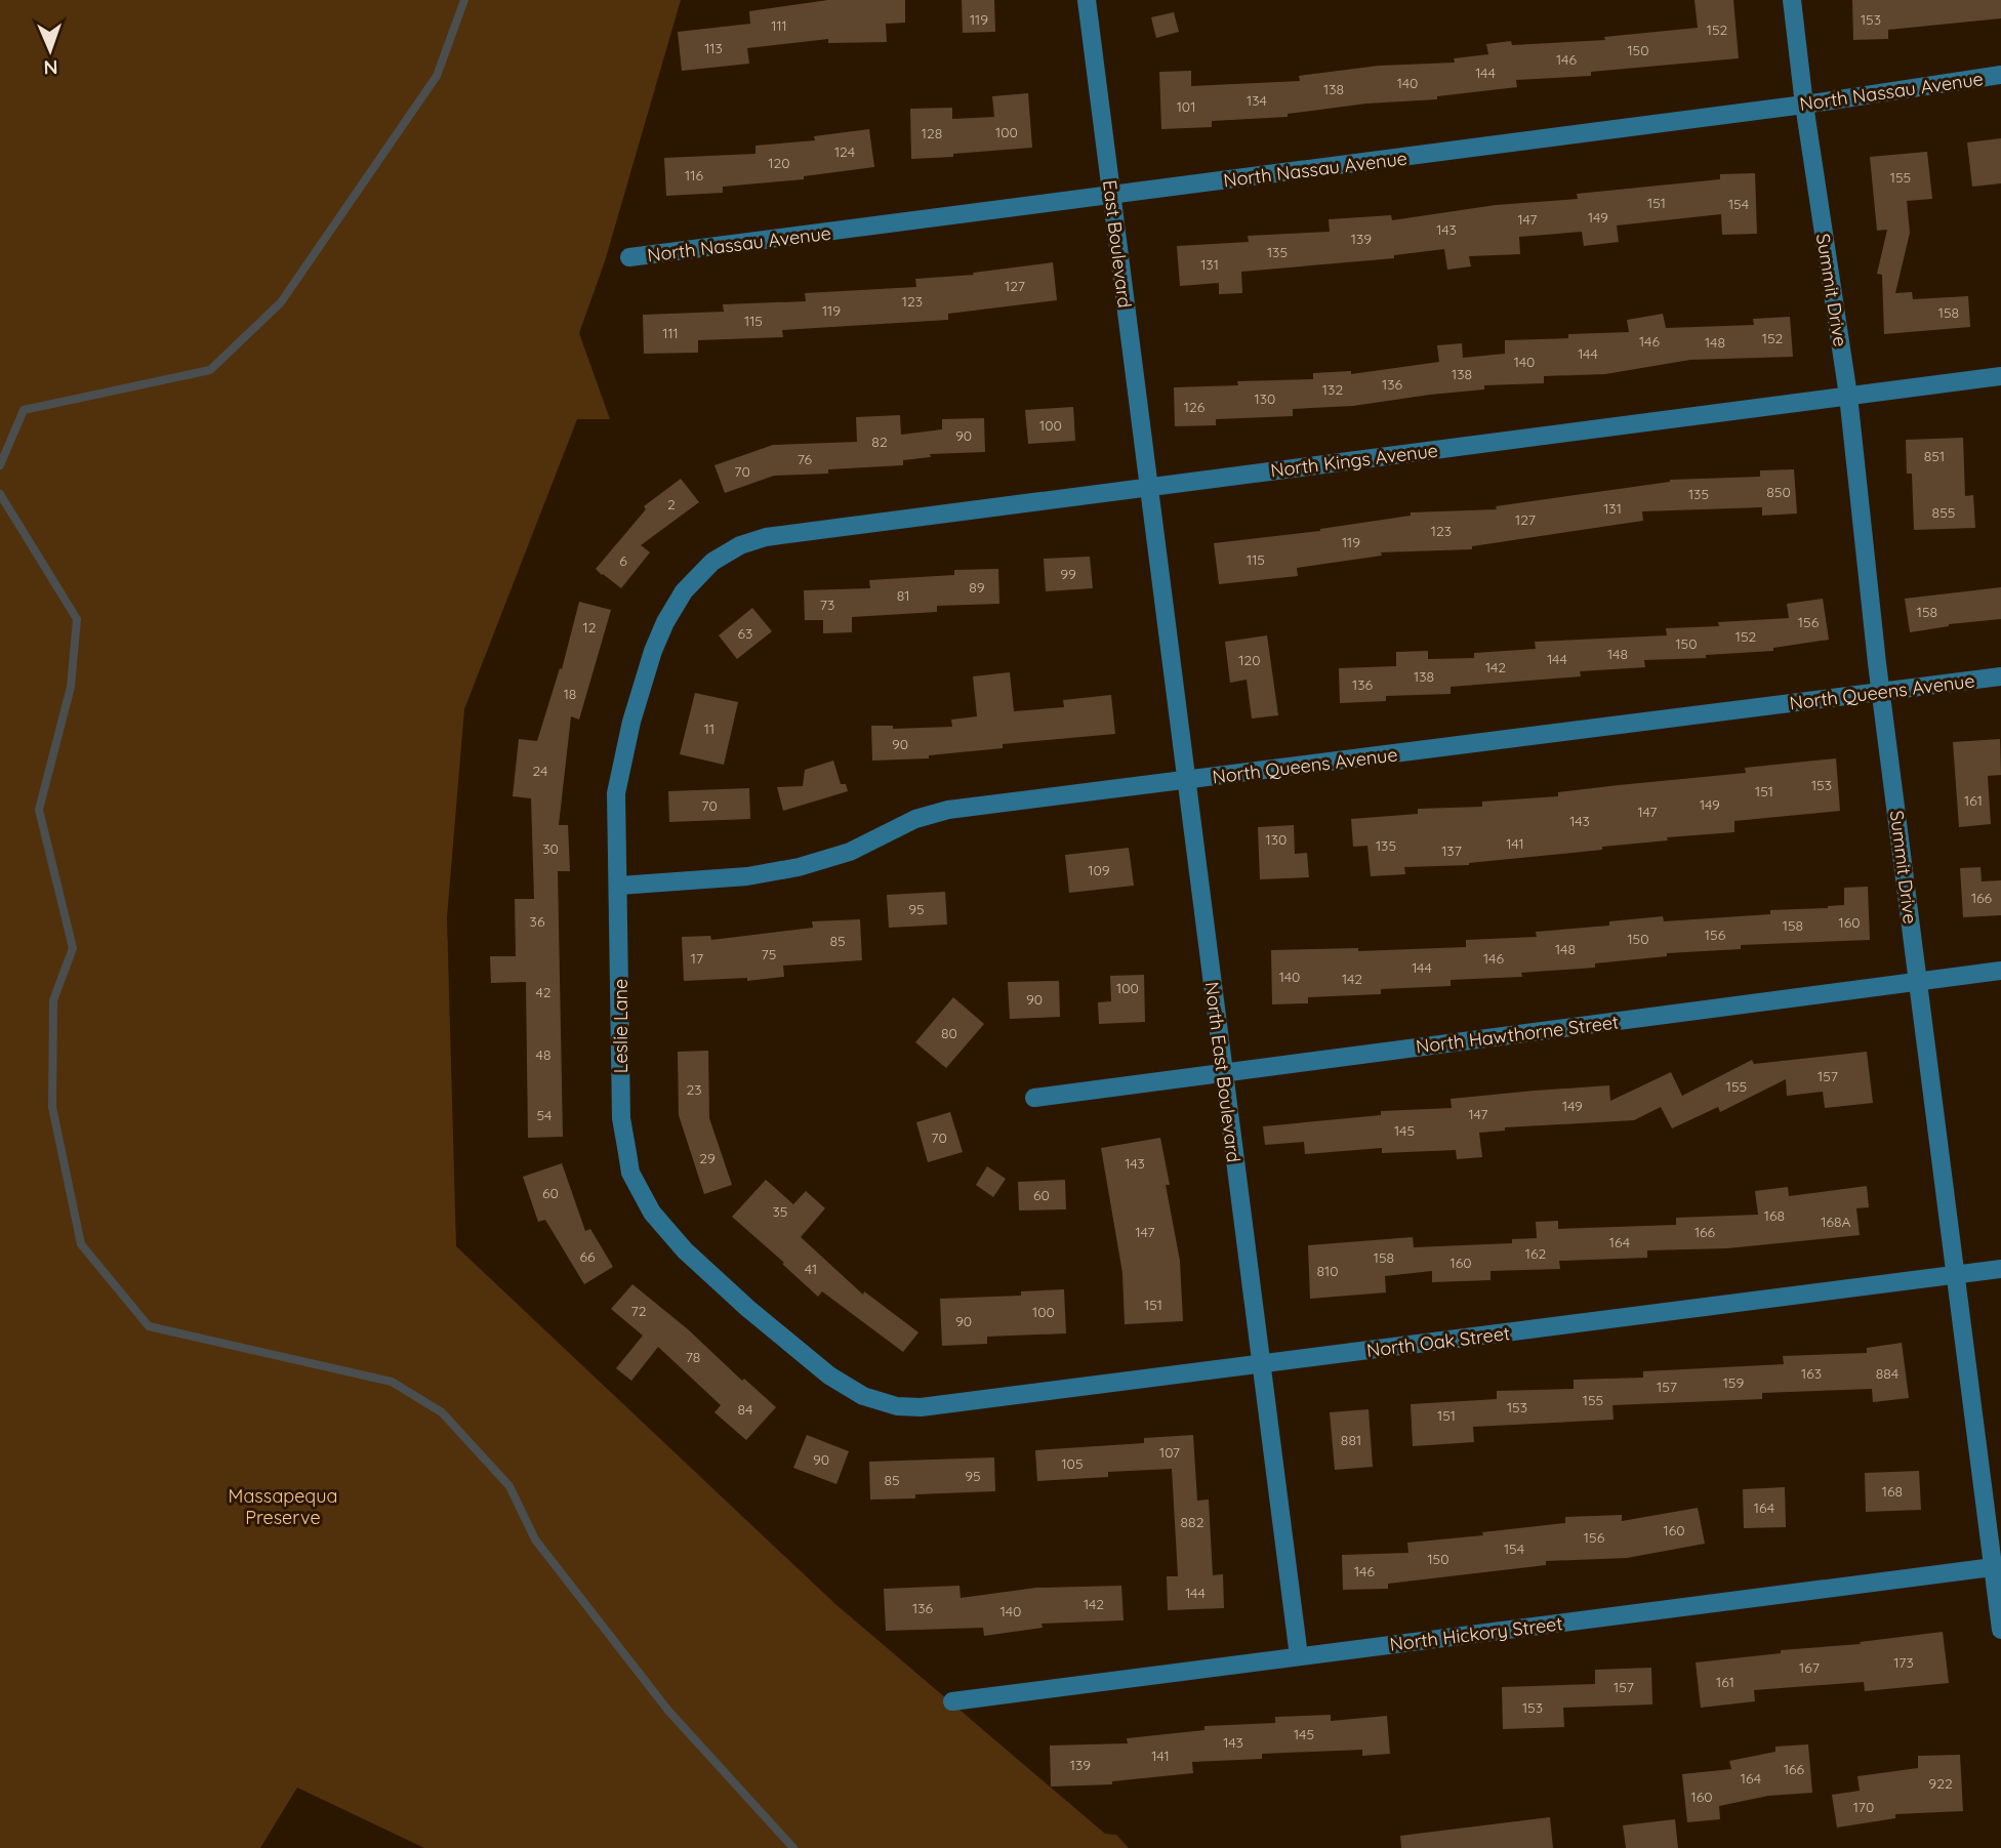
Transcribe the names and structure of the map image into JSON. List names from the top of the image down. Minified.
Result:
{"streets":{"street":["North Nassau Avenue","East Boulevard","Summit Drive","North Kings Avenue","North Queens Avenue","Leslie Lane","North Hawthorne Street","North East Boulevard","North Oak Street","North Hickory Street"]},"crossings":[["North Nassau Avenue","East Boulevard"],["North Nassau Avenue","Summit Drive"],["East Boulevard","North Kings Avenue"],["East Boulevard","North East Boulevard"],["Summit Drive","North Kings Avenue"],["Summit Drive","North Queens Avenue"],["Summit Drive","North Hawthorne Street"],["Summit Drive","North Oak Street"],["Summit Drive","North Hickory Street"],["North Kings Avenue","Leslie Lane"],["North Kings Avenue","North East Boulevard"],["North Queens Avenue","Leslie Lane"],["North Queens Avenue","North East Boulevard"],["Leslie Lane","North Oak Street"],["North Hawthorne Street","North East Boulevard"],["North East Boulevard","North Oak Street"],["North East Boulevard","North Hickory Street"]],"parks":["Massapequa Preserve"],"house_numbers":["119","153","111","152","113","150","146","144","140","138","134","101","100","128","124","120","116","155","151","154","149","147","143","139","135","131","127","123","119","158","115","111","152","146","148","144","140","138","136","132","130","126","100","90","82","851","76","70","850","135","2","131","855","127","123","119","115","6","99","89","81","73","158","156","12","63","152","150","148","144","120","142","138","136","18","11","90","24","153","151","161","149","70","147","143","130","141","135","30","137","109","166","95","36","160","158","156","150","85","148","75","17","146","144","140","142","100","42","90","80","48","157","155","23","149","147","54","145","70","29","143","60","60","35","168","168A","147","166","164","162","66","158","160","41","810","151","72","100","90","78","163","884","159","157","155","153","84","151","881","107","90","105","95","85","168","164","882","160","156","154","150","146","144","142","136","140","173","167","161","157","153","145","143","141","139","166","164","922","160","170"],"north":"bottom"}
